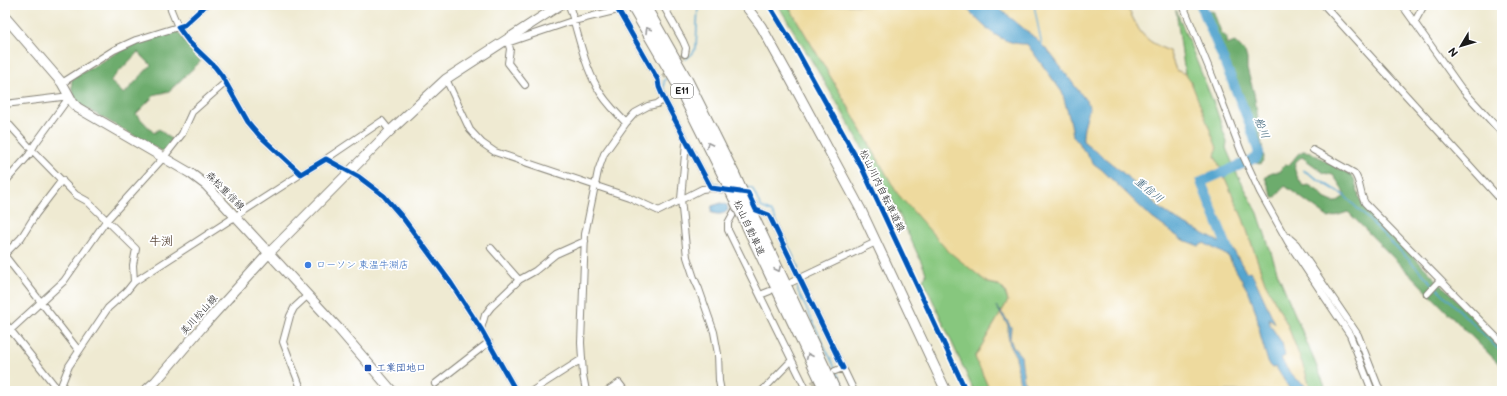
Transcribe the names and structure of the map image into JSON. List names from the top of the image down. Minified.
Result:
{"streets":{"highway":["E11","松山自動車道"],"street":["森松重信線","美川松山線"],"cycle path":["松山川内自転車道線"]},"crossings":[["森松重信線","美川松山線"]],"districts":["牛渕"],"water":["船川","重信川"],"places":{"other":["ローソン 東温牛淵店"],"transit":["工業団地口"]},"north":"bottom left"}
